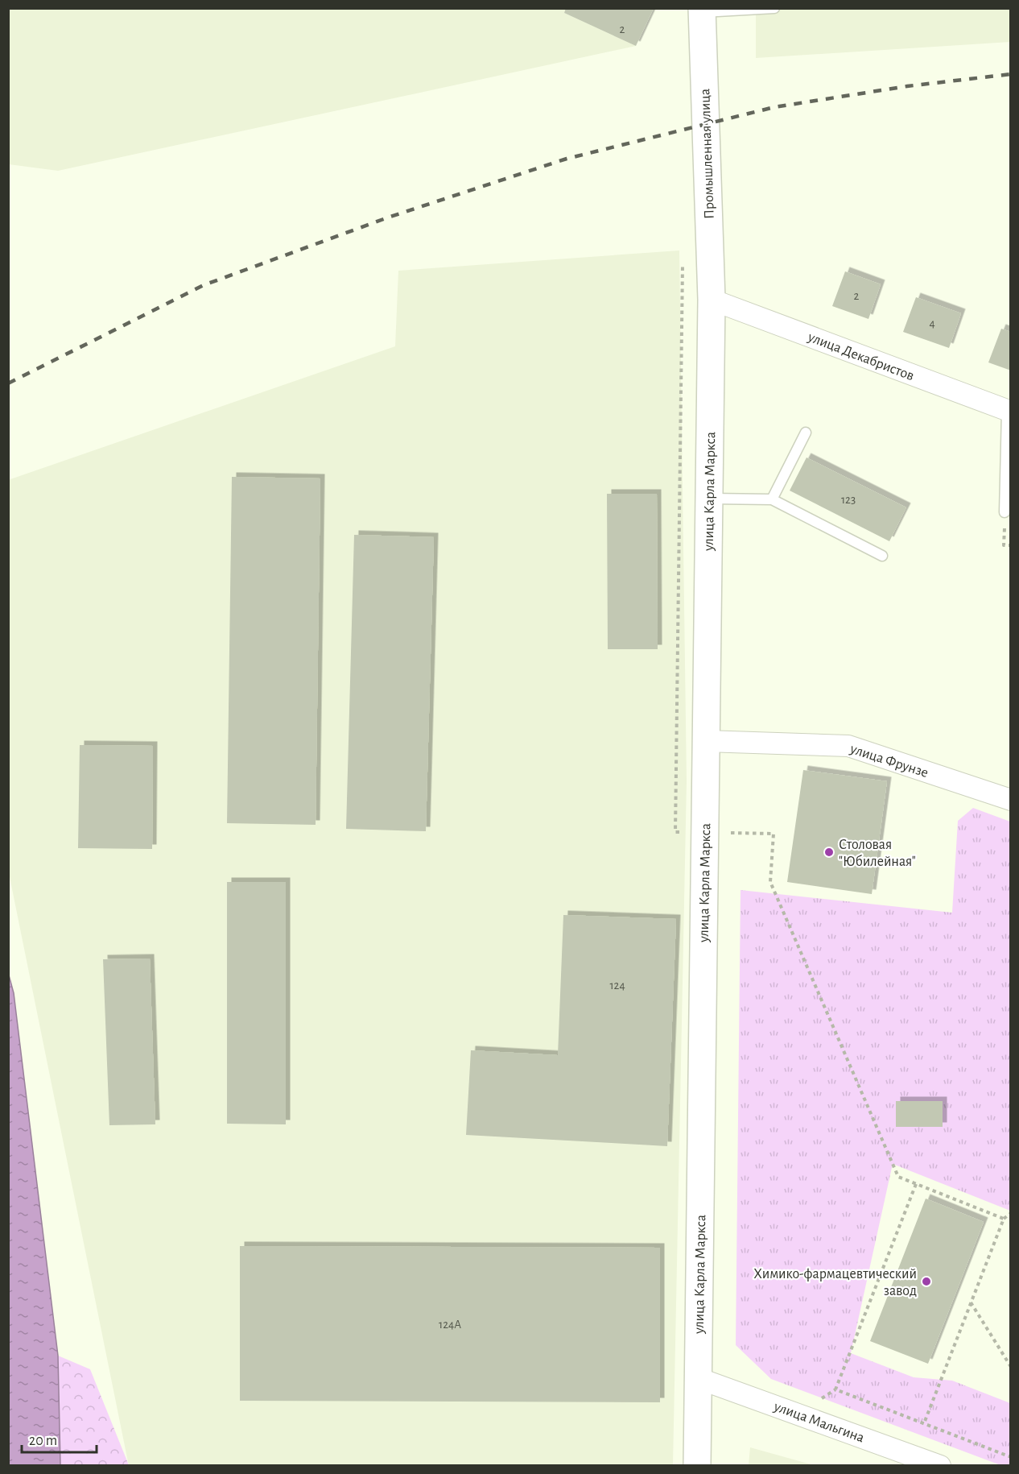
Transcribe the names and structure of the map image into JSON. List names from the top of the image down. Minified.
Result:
{"streets":{"street":["Промышленная улица","улица Декабристов","улица Карла Маркса","улица Фрунзе","улица Мальгина"]},"crossings":[["Промышленная улица","улица Декабристов"],["Промышленная улица","улица Карла Маркса"],["улица Декабристов","улица Карла Маркса"],["улица Карла Маркса","улица Фрунзе"],["улица Карла Маркса","улица Мальгина"]],"places":["Столовая \"Юбилейная\"","Химико-фармацевтический завод"],"house_numbers":["2","2","4","123","124","124А"],"scale_bar":"20 m"}
